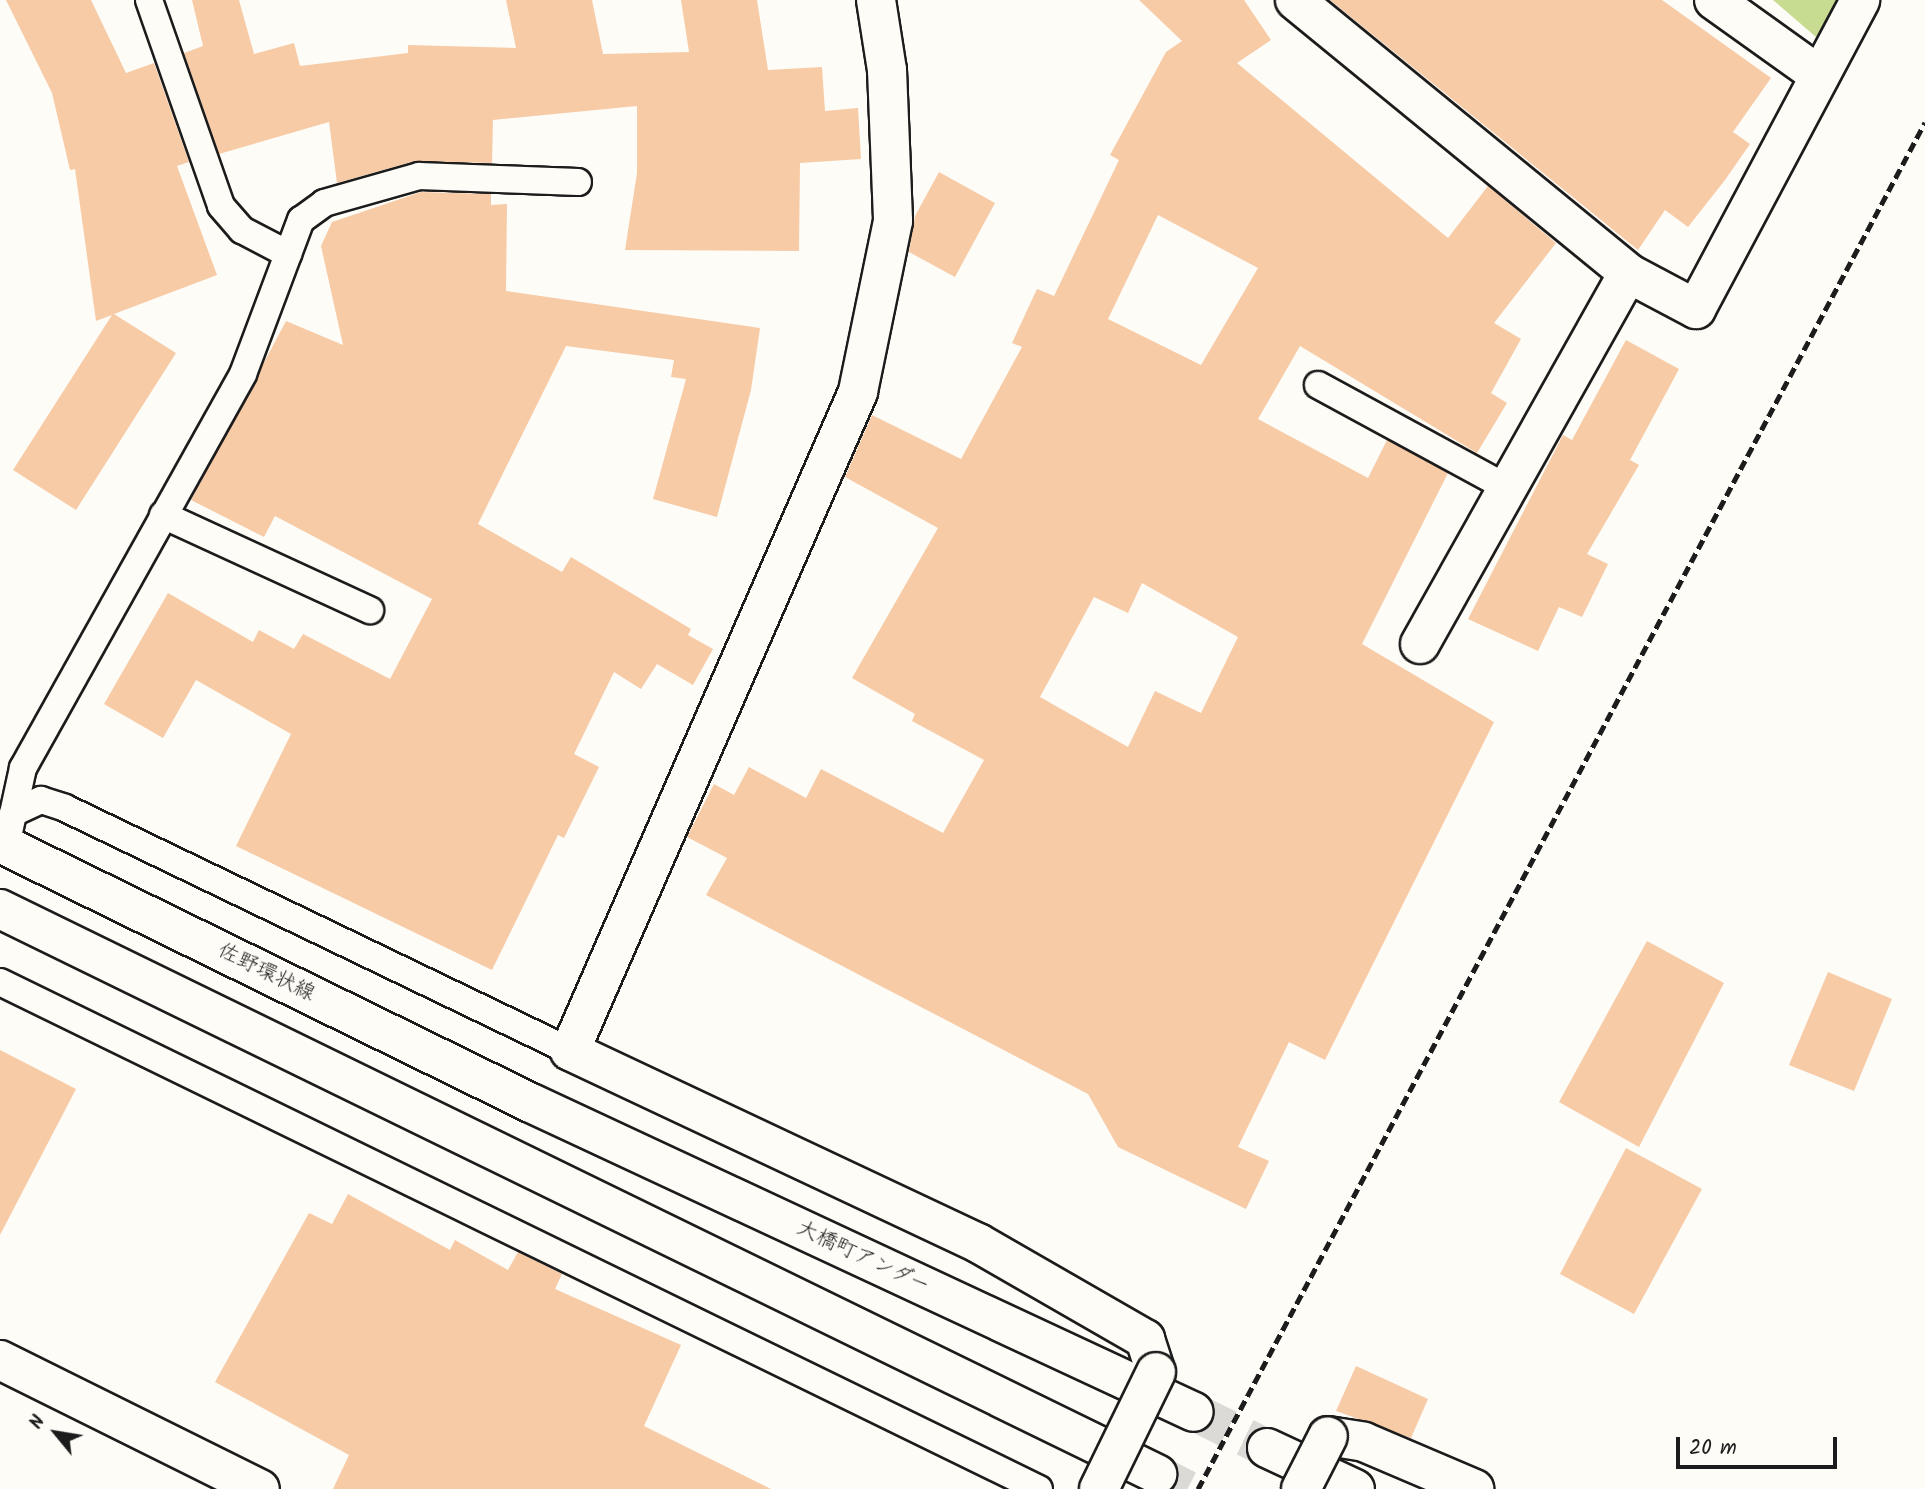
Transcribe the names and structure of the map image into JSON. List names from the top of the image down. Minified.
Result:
{"streets":{"street":["佐野環状線","大橋町アンダー"]},"crossings":[["佐野環状線","大橋町アンダー"]],"scale_bar":"20 m","north":"top left"}
